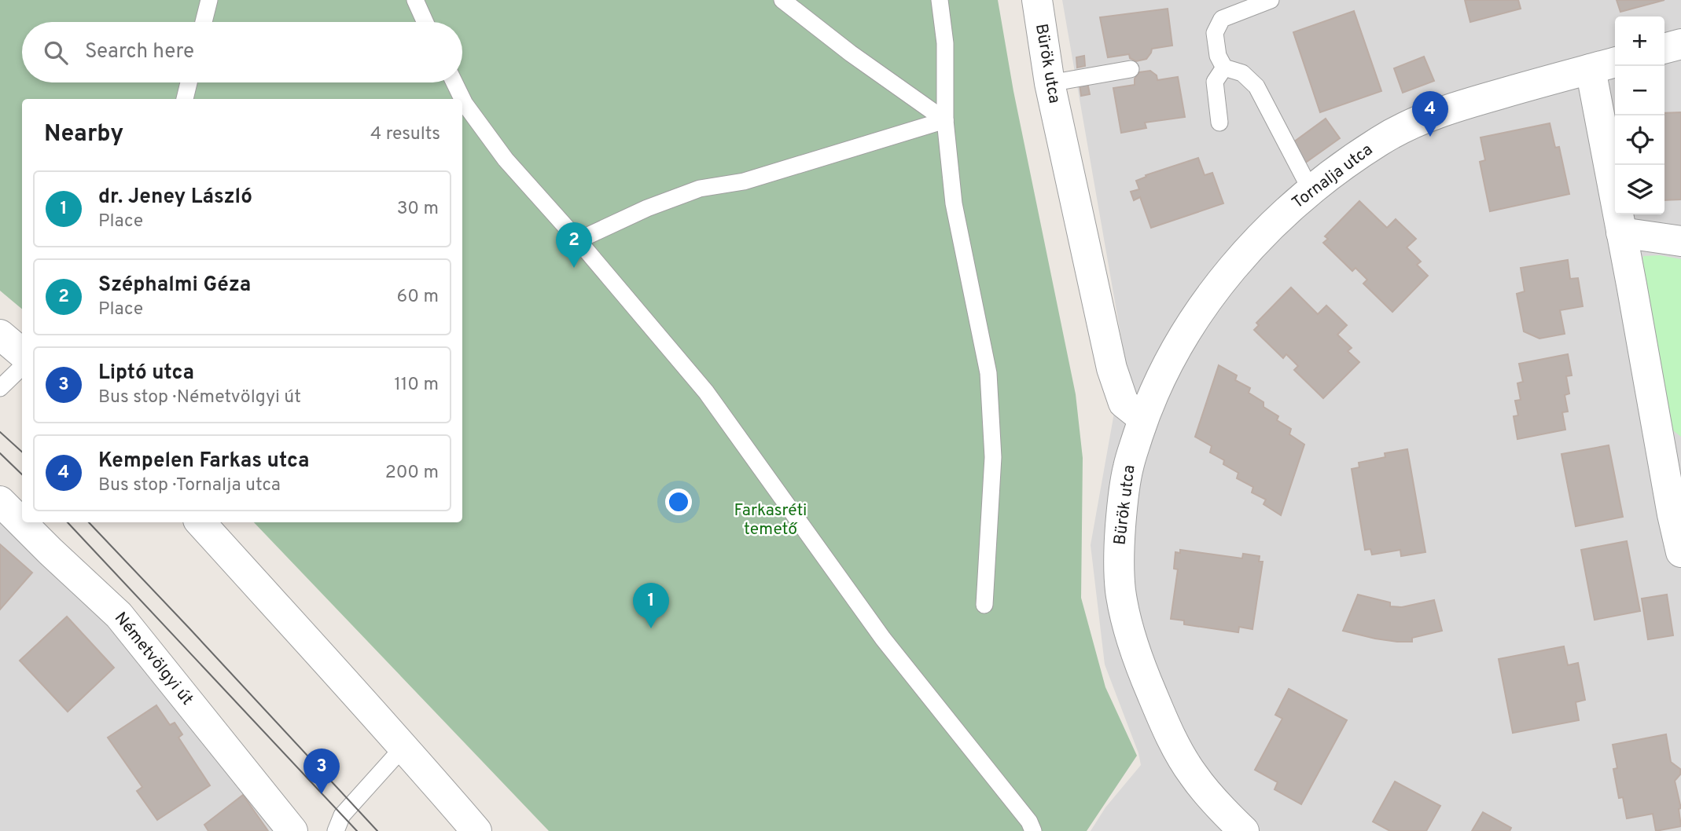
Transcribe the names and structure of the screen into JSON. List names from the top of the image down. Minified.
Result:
{"streets":{"street":["Bürök utca","Tornalja utca","Németvölgyi út"]},"crossings":[["Bürök utca","Tornalja utca"]],"parks":["Farkasréti temető"],"page":{"map_buttons":["+","−"],"search":"Search here","pins":["4","2","1","3"],"heading":["Nearby","4 results"],"list":[{"mark":"1","name":"dr. Jeney László","note":"Place","value":"30 m"},{"mark":"2","name":"Széphalmi Géza","note":"Place","value":"60 m"},{"mark":"3","name":"Liptó utca","note":"Bus stop · Németvölgyi út","value":"110 m"},{"mark":"4","name":"Kempelen Farkas utca","note":"Bus stop · Tornalja utca","value":"200 m"}]}}
